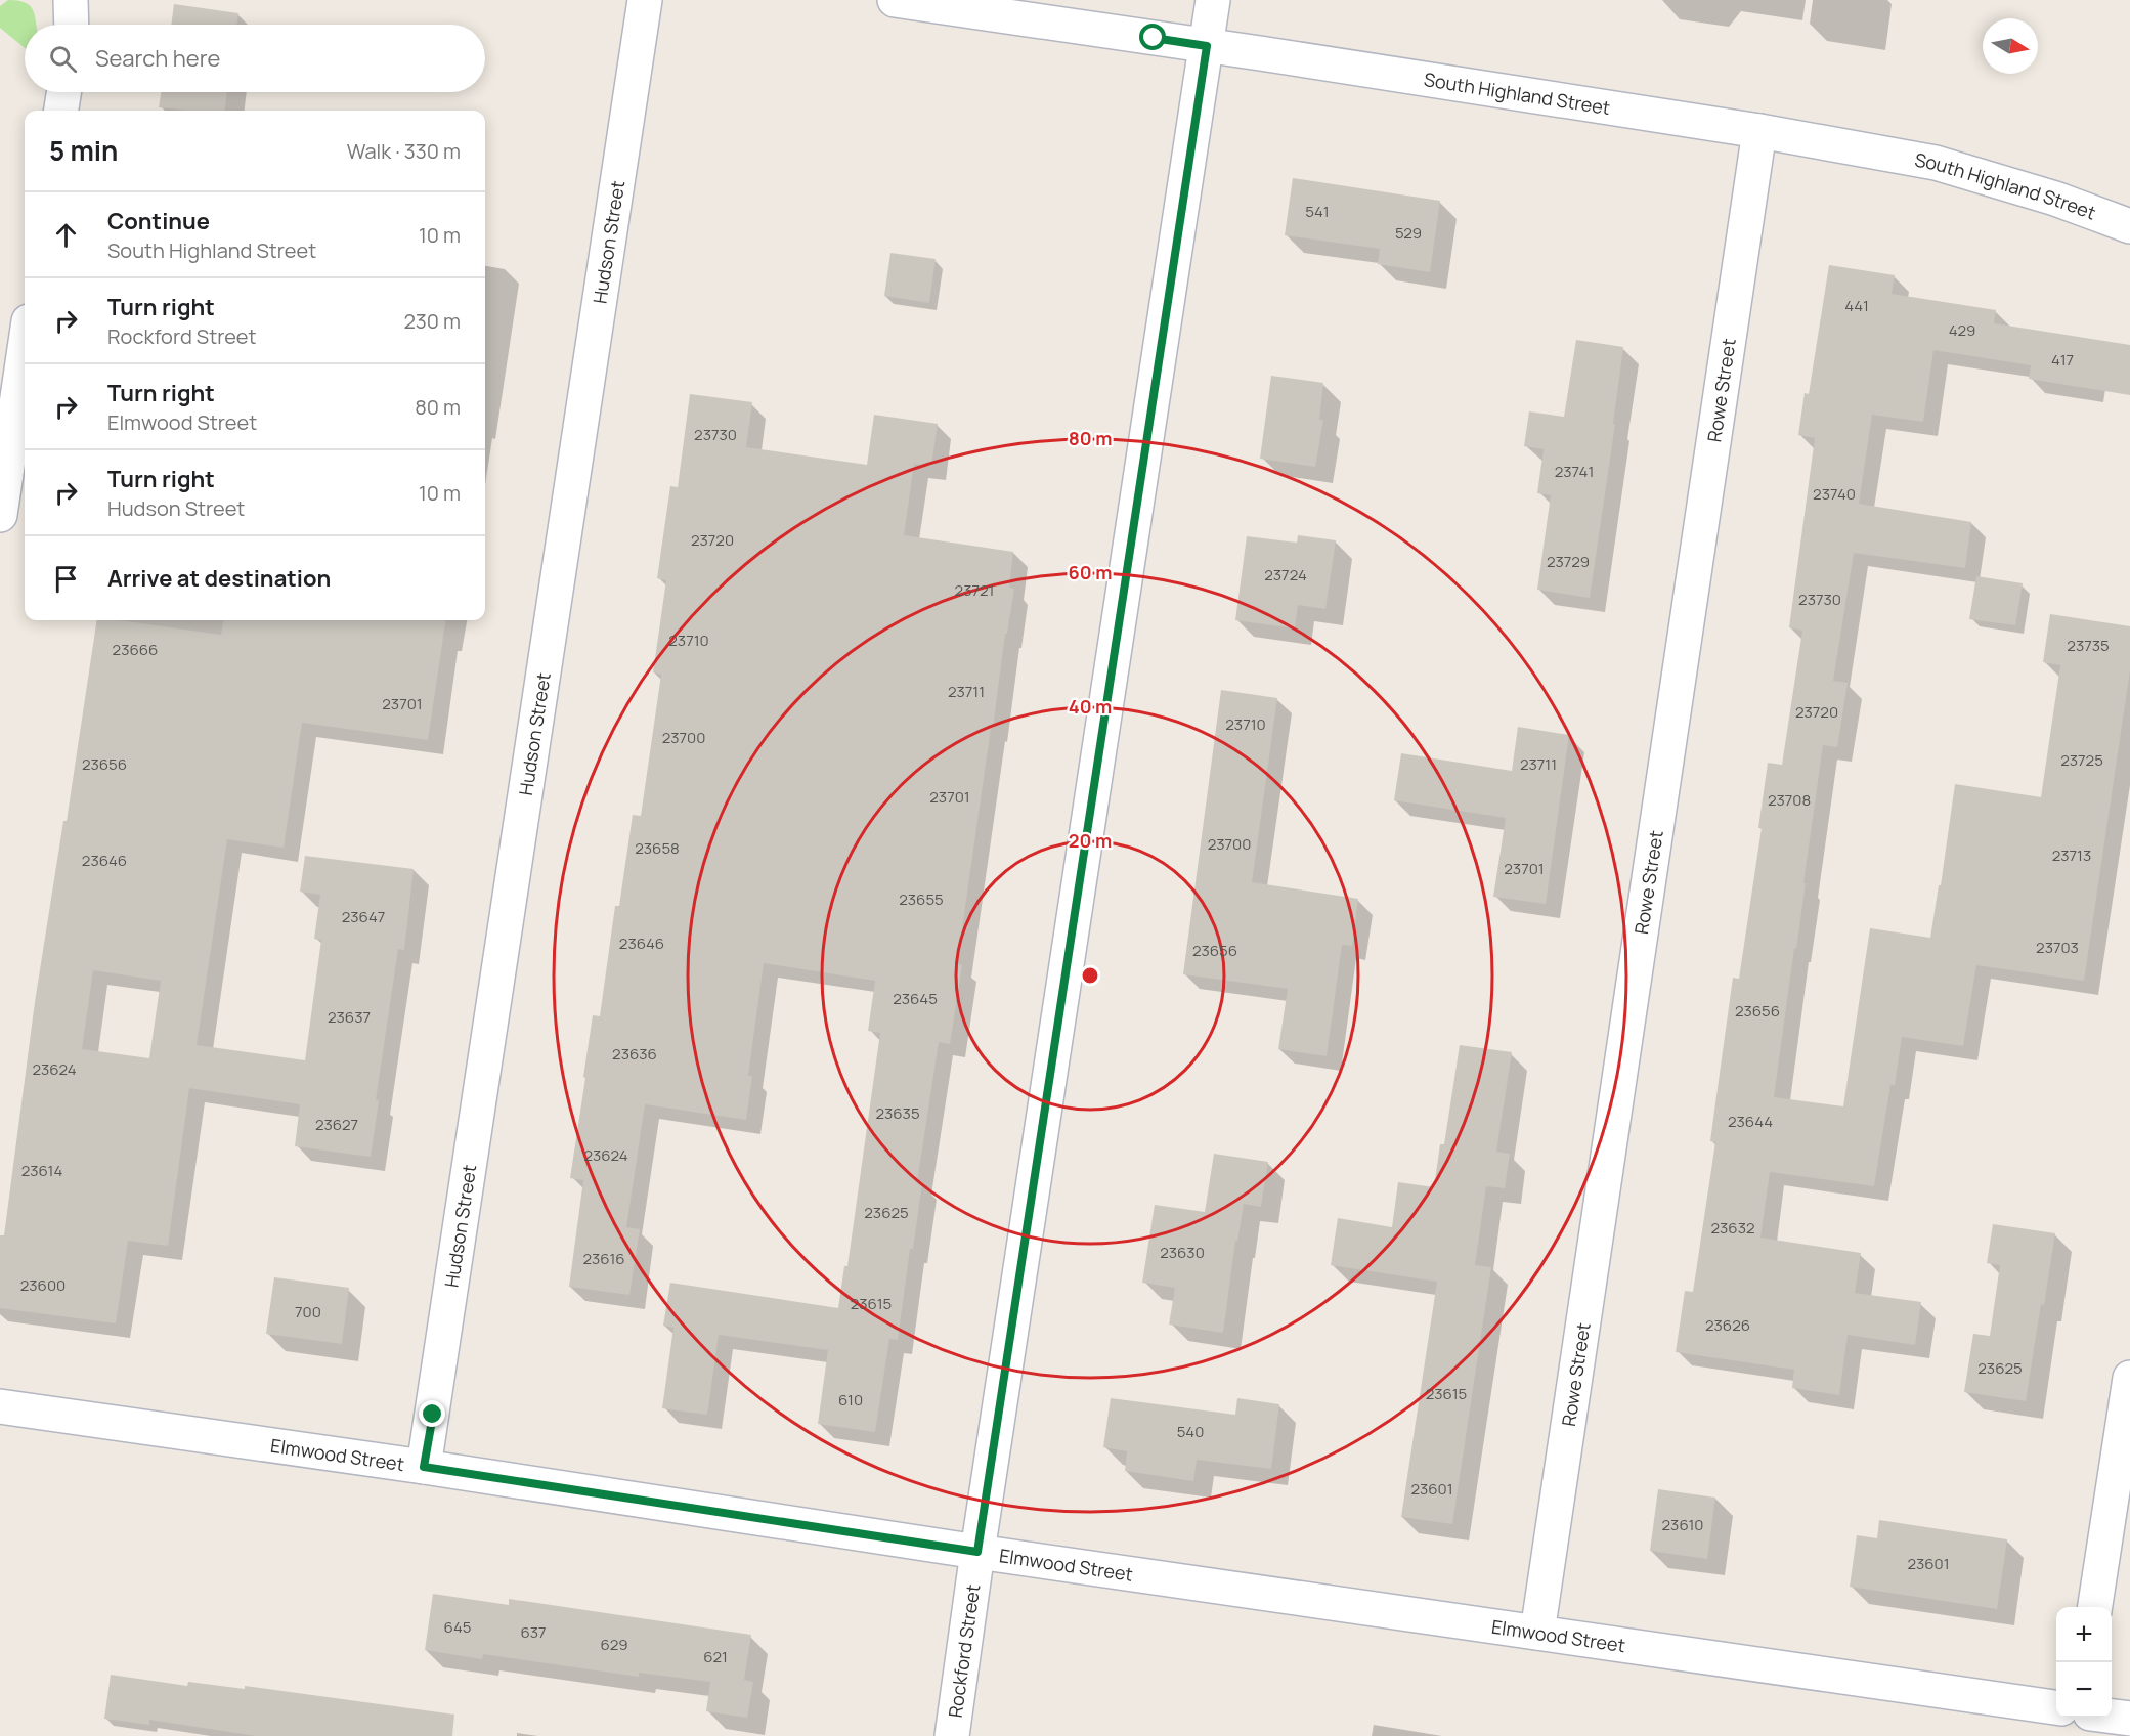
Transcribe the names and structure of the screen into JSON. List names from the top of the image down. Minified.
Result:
{"streets":{"street":["South Highland Street","Hudson Street","Rowe Street","Elmwood Street","Rockford Street"]},"crossings":[["South Highland Street","Rowe Street"],["South Highland Street","Rockford Street"],["Hudson Street","Elmwood Street"],["Rowe Street","Elmwood Street"],["Elmwood Street","Rockford Street"]],"house_numbers":["541","529","441","429","417","23730","23741","23740","23720","23729","23724","23721","23730","23710","23735","23666","23711","23701","23720","23710","23700","23725","23656","23711","23701","23708","23700","23658","23713","23646","23701","23655","23647","23646","23703","23656","23645","23656","23637","23636","23624","23635","23644","23627","23624","23614","23625","23632","23630","23616","23600","23615","700","23626","23625","23615","610","540","23601","23610","23601","645","637","629","621"],"north":"right","page":{"search":"Search here","heading":["5 min","Walk · 330 m"],"list":[["Continue","South Highland Street","10 m"],["Turn right","Rockford Street","230 m"],["Turn right","Elmwood Street","80 m"],["Turn right","Hudson Street","10 m"],"Arrive at destination"],"map_buttons":["+","−"]},"rings":["80 m","60 m","40 m","20 m"]}
